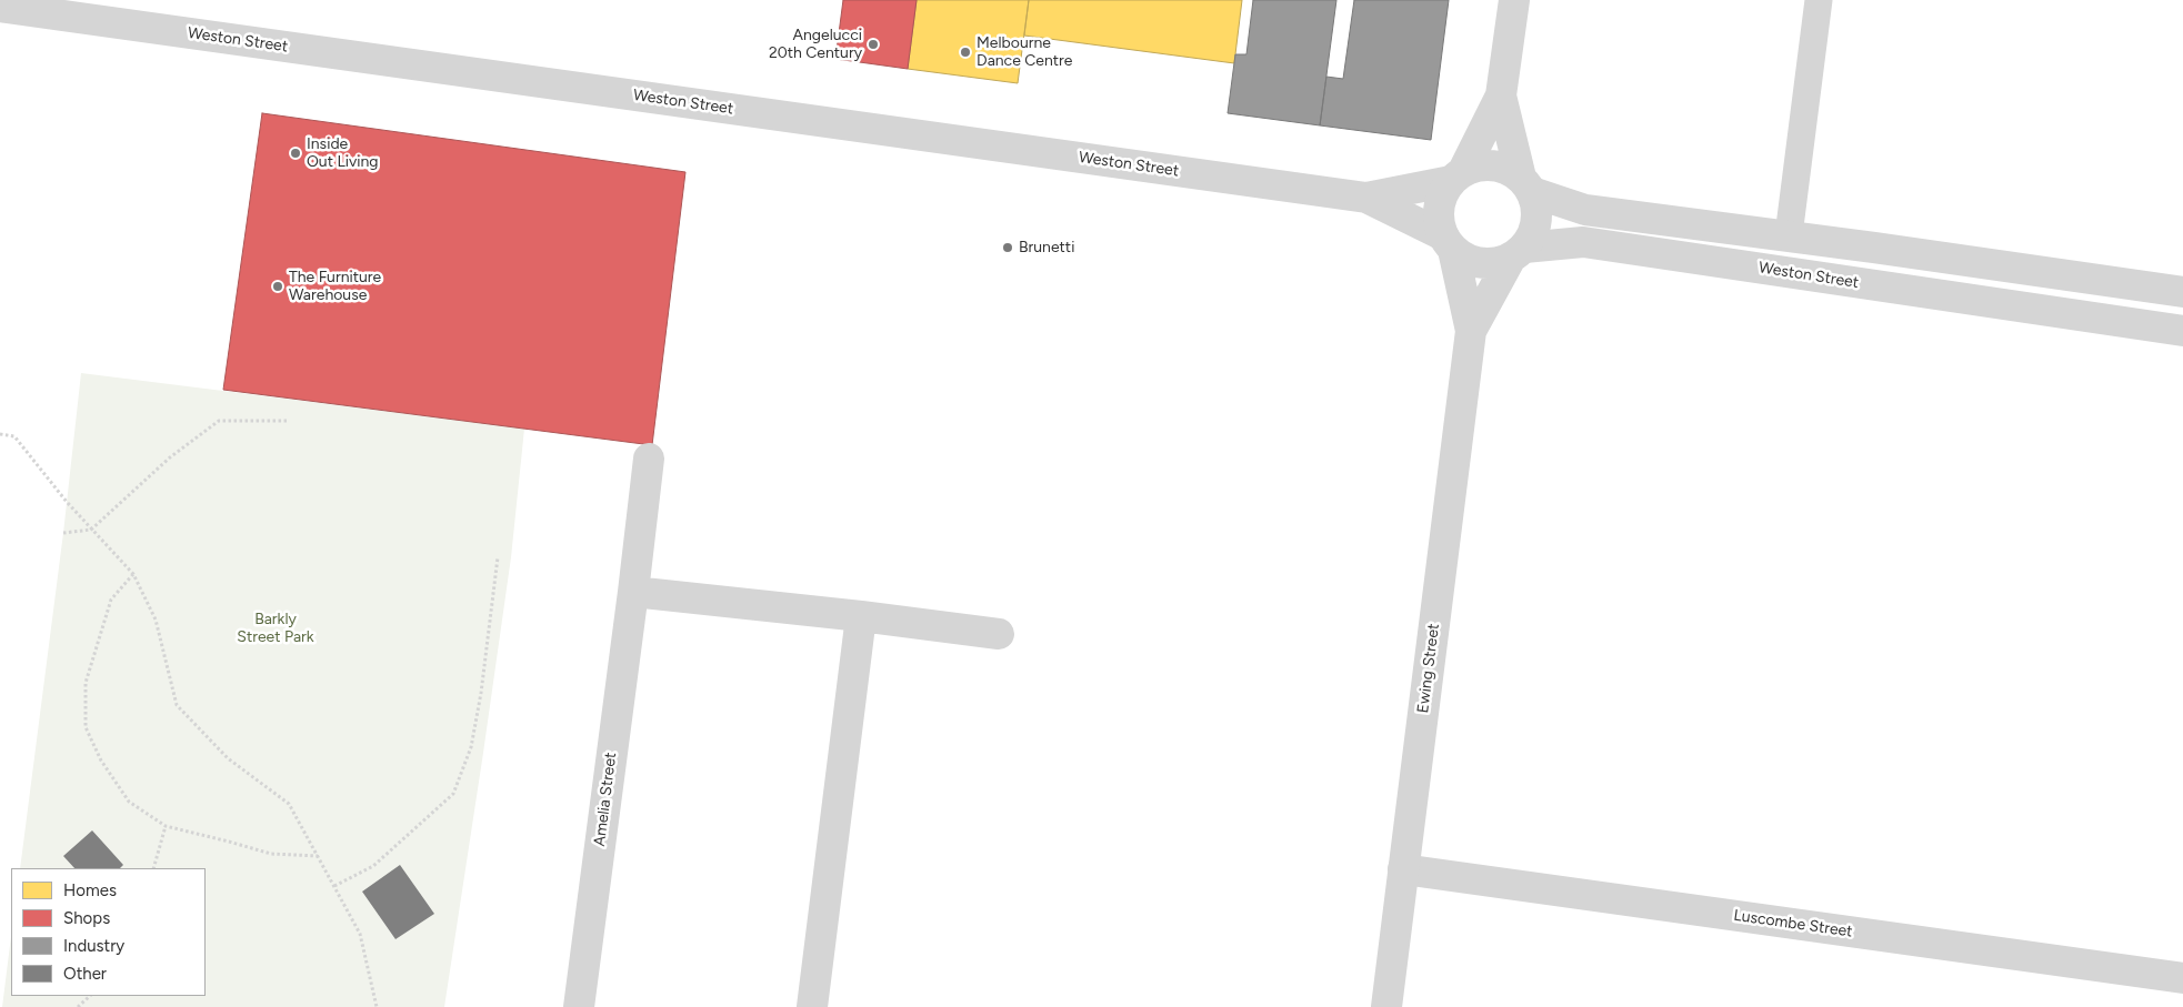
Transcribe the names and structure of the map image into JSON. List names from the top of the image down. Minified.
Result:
{"streets":{"street":["Weston Street","Ewing Street","Amelia Street","Luscombe Street"]},"crossings":[["Weston Street","Ewing Street"],["Ewing Street","Luscombe Street"]],"parks":["Barkly Street Park"],"places":["Angelucci 20th Century","Melbourne Dance Centre","Inside Out Living","Brunetti","The Furniture Warehouse"],"legend":["Homes","Shops","Industry","Other"]}
